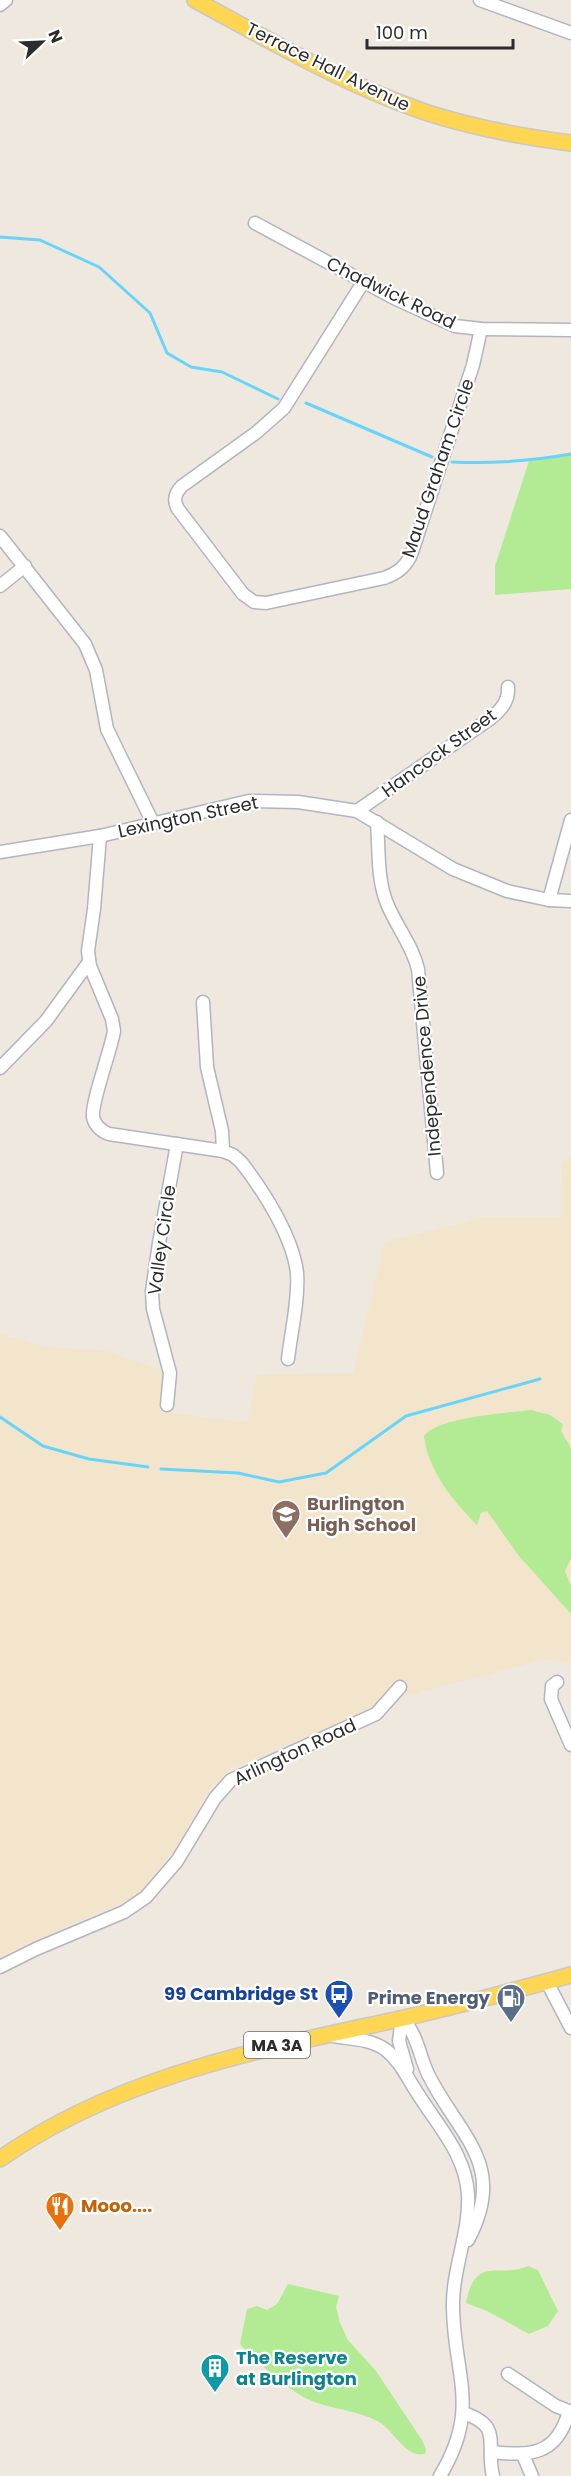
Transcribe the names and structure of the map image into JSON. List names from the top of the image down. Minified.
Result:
{"streets":{"main road":["Terrace Hall Avenue","MA 3A"],"street":["Chadwick Road","Maud Graham Circle","Hancock Street","Lexington Street","Independence Drive","Valley Circle","Arlington Road"]},"crossings":[["Chadwick Road","Maud Graham Circle"],["Hancock Street","Lexington Street"],["Lexington Street","Independence Drive"]],"places":{"school or university":["Burlington High School"],"bus stop":["99 Cambridge St"],"fuel station":["Prime Energy"],"restaurant":["Mooo...."],"building":["The Reserve at Burlington"]},"scale_bar":"100 m","north":"top right"}
